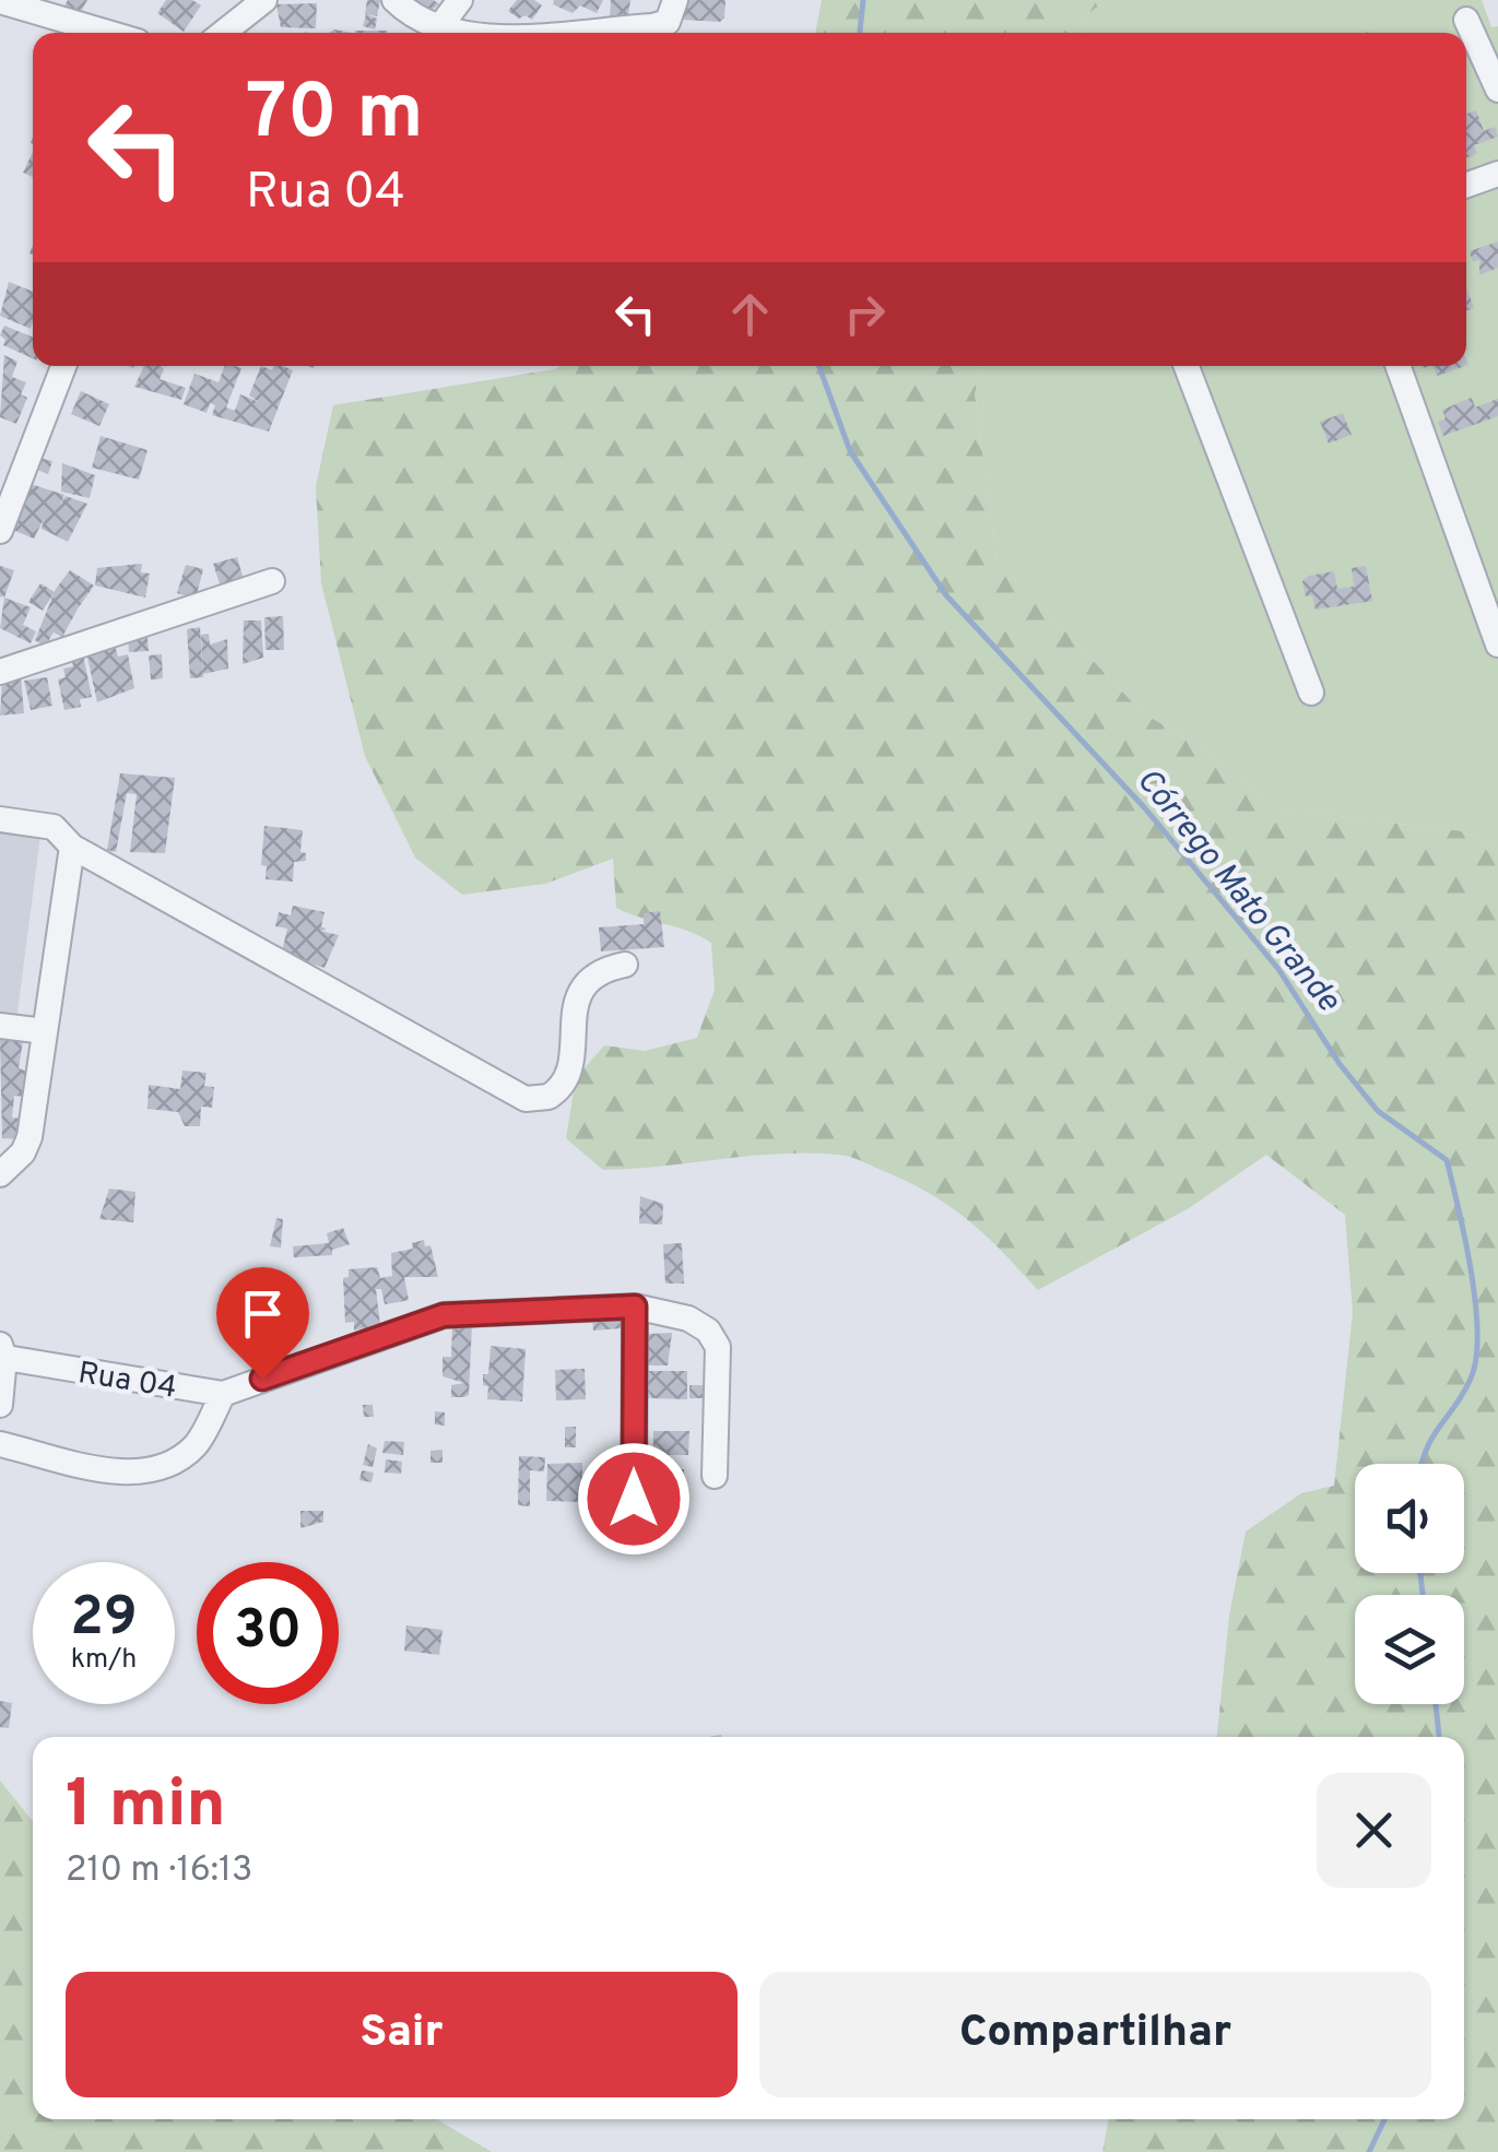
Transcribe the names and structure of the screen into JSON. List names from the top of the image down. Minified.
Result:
{"streets":{"street":["Rua 04"]},"water":["Córrego Mato Grande"],"page":{"turn":["70 m","Rua 04"],"speed":"29 km/h","limit":"30","heading":["1 min","210 m · 16:13"],"buttons":["Sair","Compartilhar"]}}
